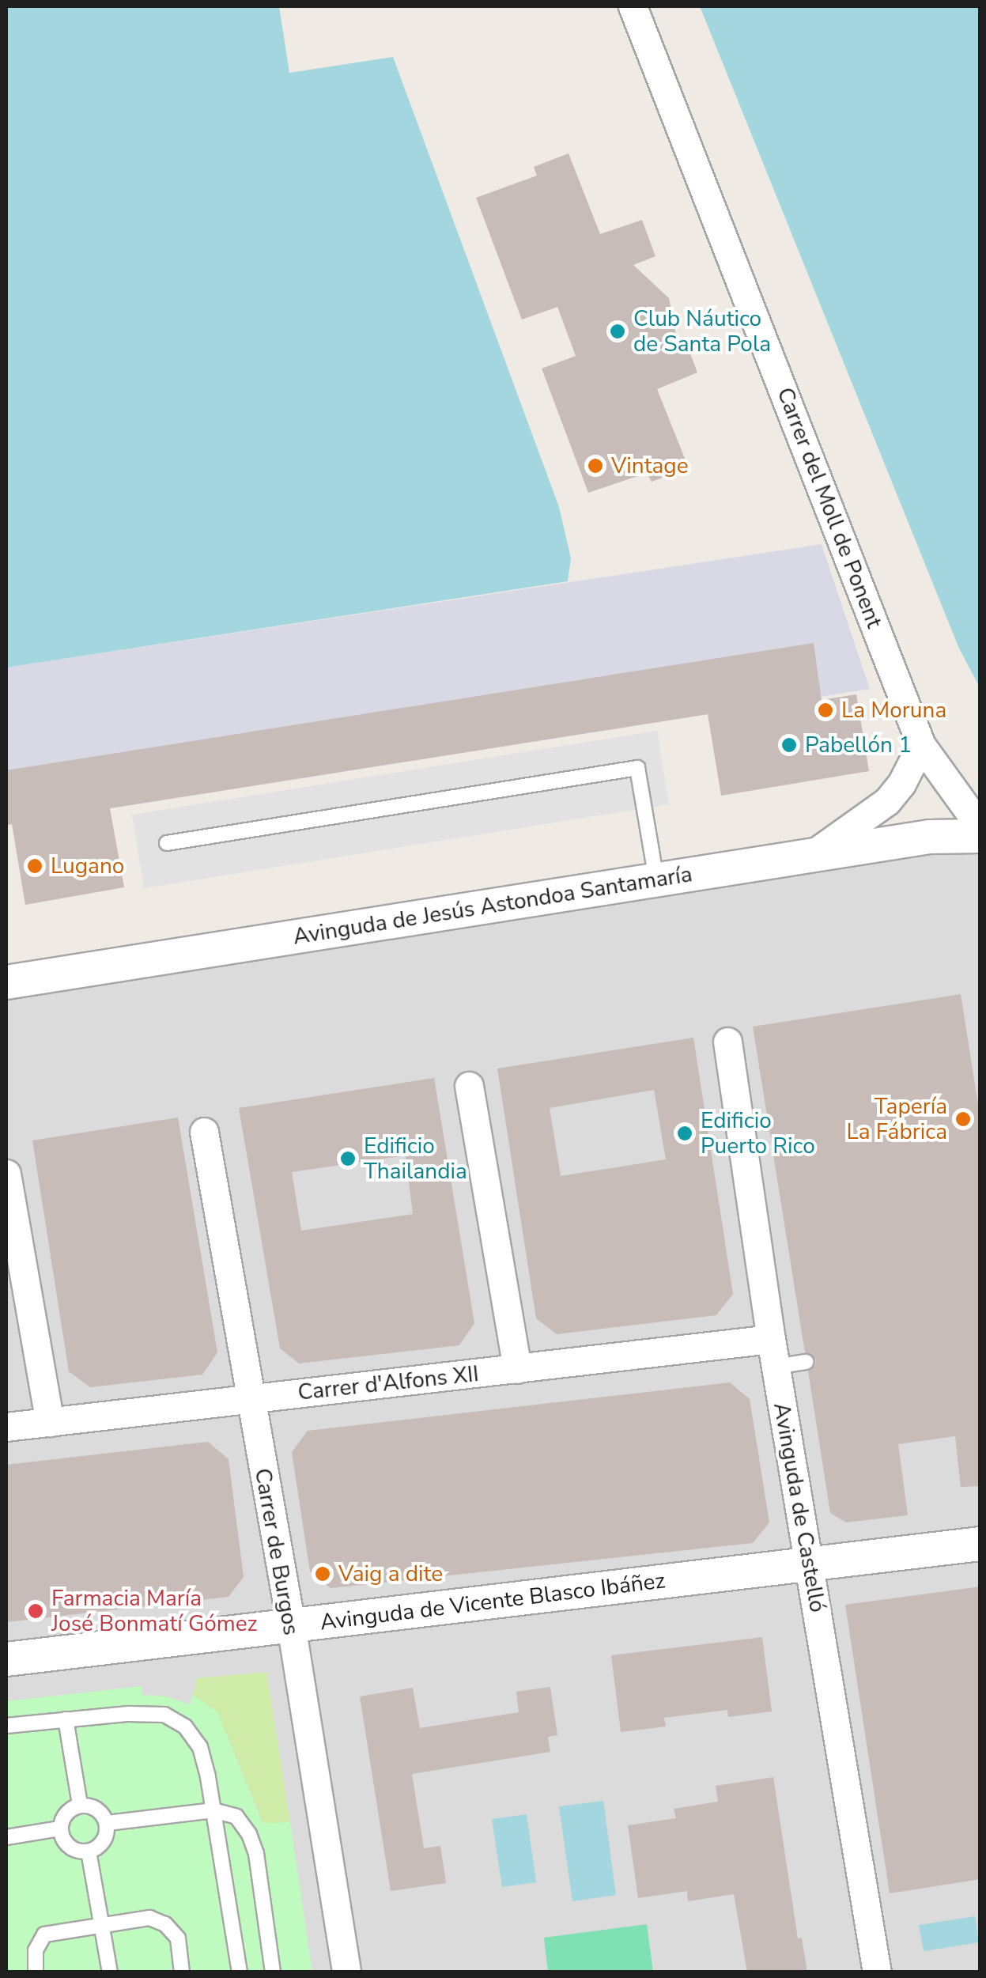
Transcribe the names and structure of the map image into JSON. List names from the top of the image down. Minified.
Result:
{"streets":{"street":["Carrer del Moll de Ponent","Avinguda de Jesús Astondoa Santamaría","Carrer d'Alfons XII","Avinguda de Castelló","Carrer de Burgos","Avinguda de Vicente Blasco Ibáñez"]},"crossings":[["Carrer d'Alfons XII","Avinguda de Castelló"],["Carrer d'Alfons XII","Carrer de Burgos"],["Avinguda de Castelló","Avinguda de Vicente Blasco Ibáñez"],["Carrer de Burgos","Avinguda de Vicente Blasco Ibáñez"]],"places":["Club Náutico de Santa Pola","Vintage","La Moruna","Pabellón 1","Lugano","Tapería La Fábrica","Edificio Puerto Rico","Edificio Thailandia","Vaig a dite","Farmacia María José Bonmatí Gómez"]}
